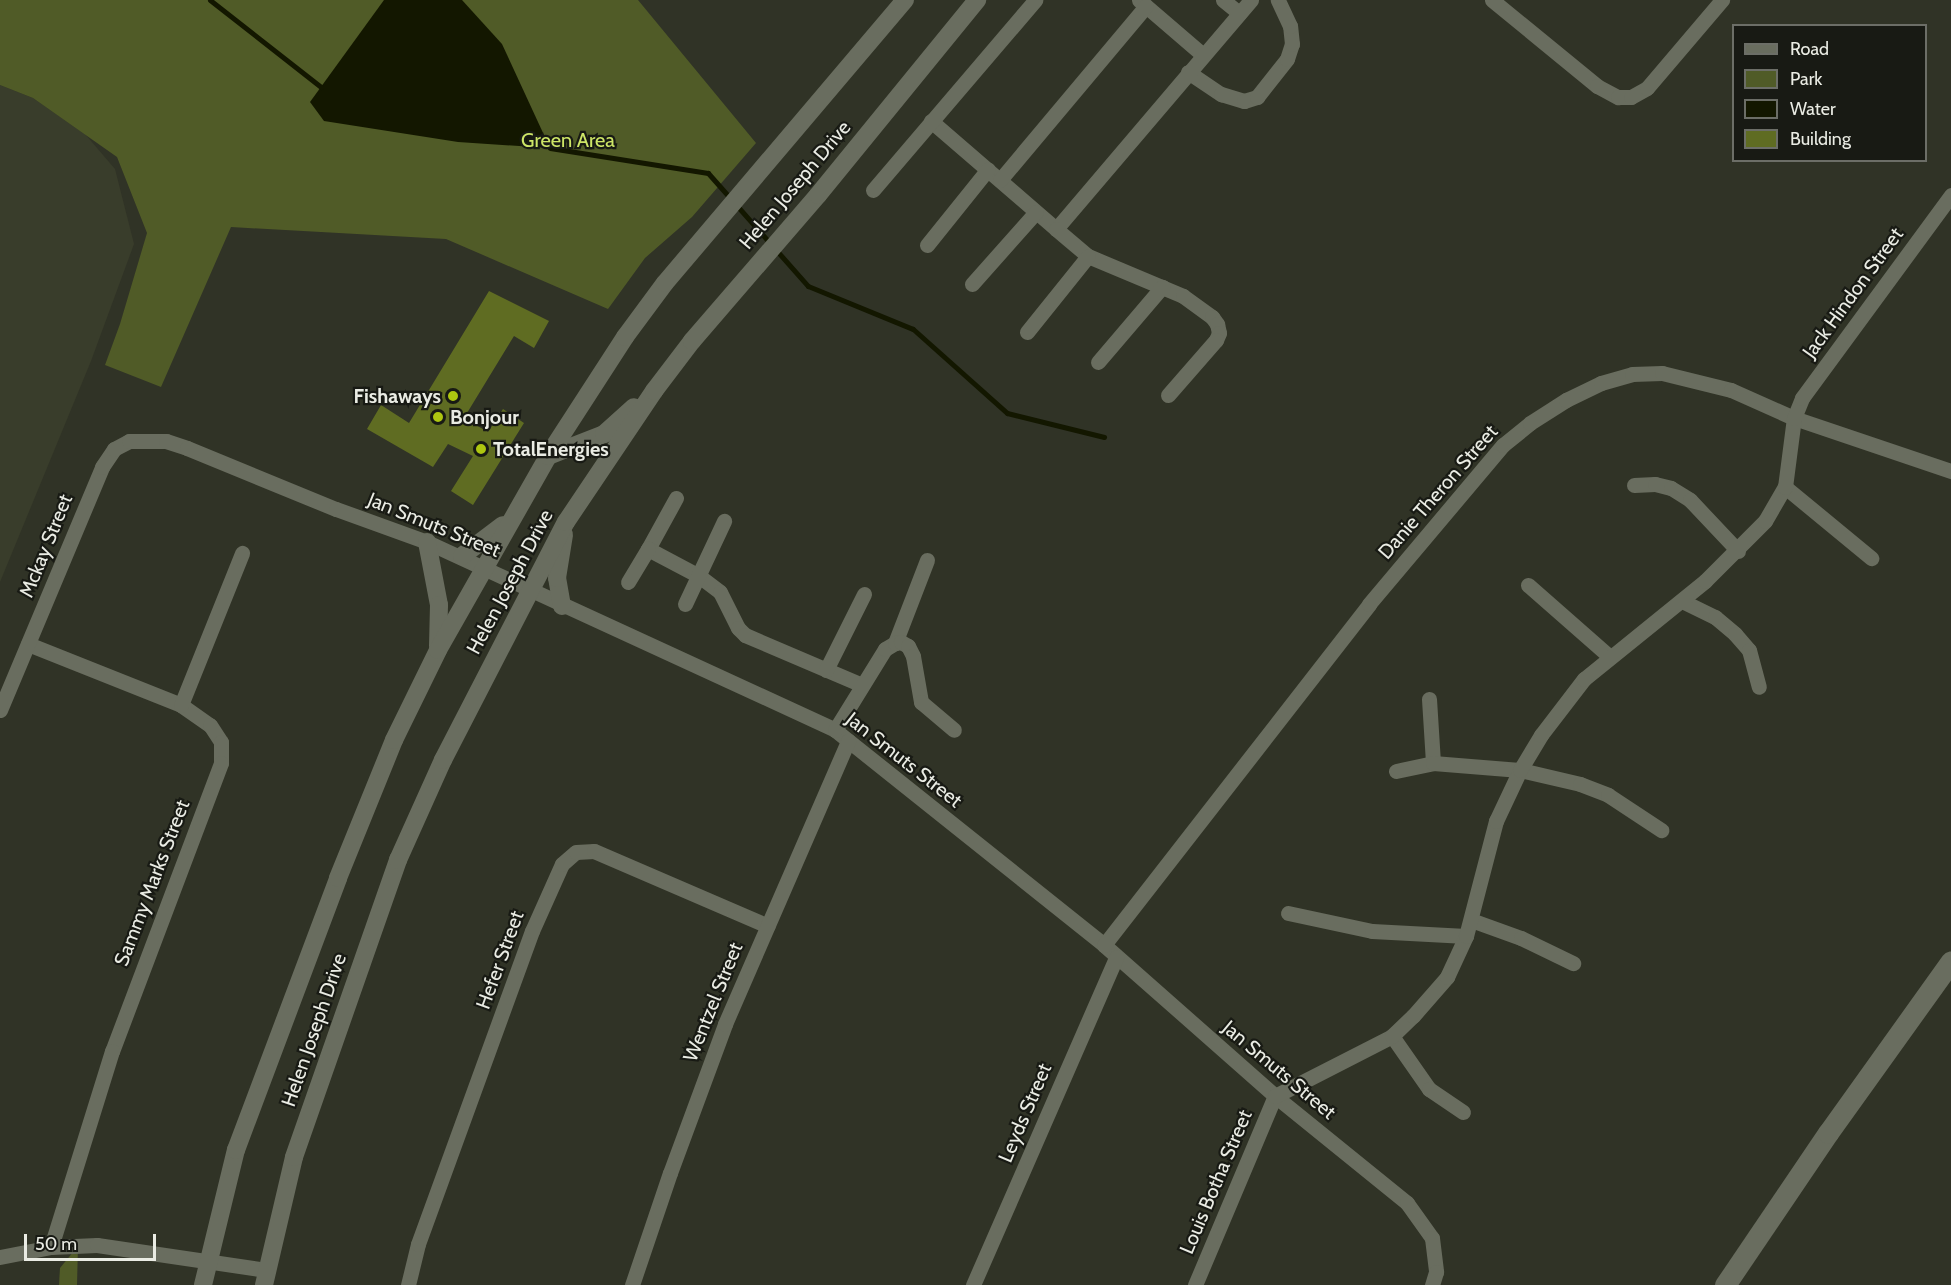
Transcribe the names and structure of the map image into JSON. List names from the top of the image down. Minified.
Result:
{"streets":{"street":["Helen Joseph Drive","Jack Hindon Street","Danie Theron Street","Jan Smuts Street","Mckay Street","Sammy Marks Street","Hefer Street","Wentzel Street","Leyds Street","Louis Botha Street"]},"crossings":[["Helen Joseph Drive","Jan Smuts Street"],["Jack Hindon Street","Danie Theron Street"],["Danie Theron Street","Jan Smuts Street"],["Jan Smuts Street","Mckay Street"],["Jan Smuts Street","Wentzel Street"],["Jan Smuts Street","Leyds Street"],["Jan Smuts Street","Louis Botha Street"],["Mckay Street","Sammy Marks Street"],["Hefer Street","Wentzel Street"]],"parks":["Green Area"],"places":["Fishaways","Bonjour","TotalEnergies"],"legend":["Road","Park","Water","Building"],"scale_bar":"50 m"}
